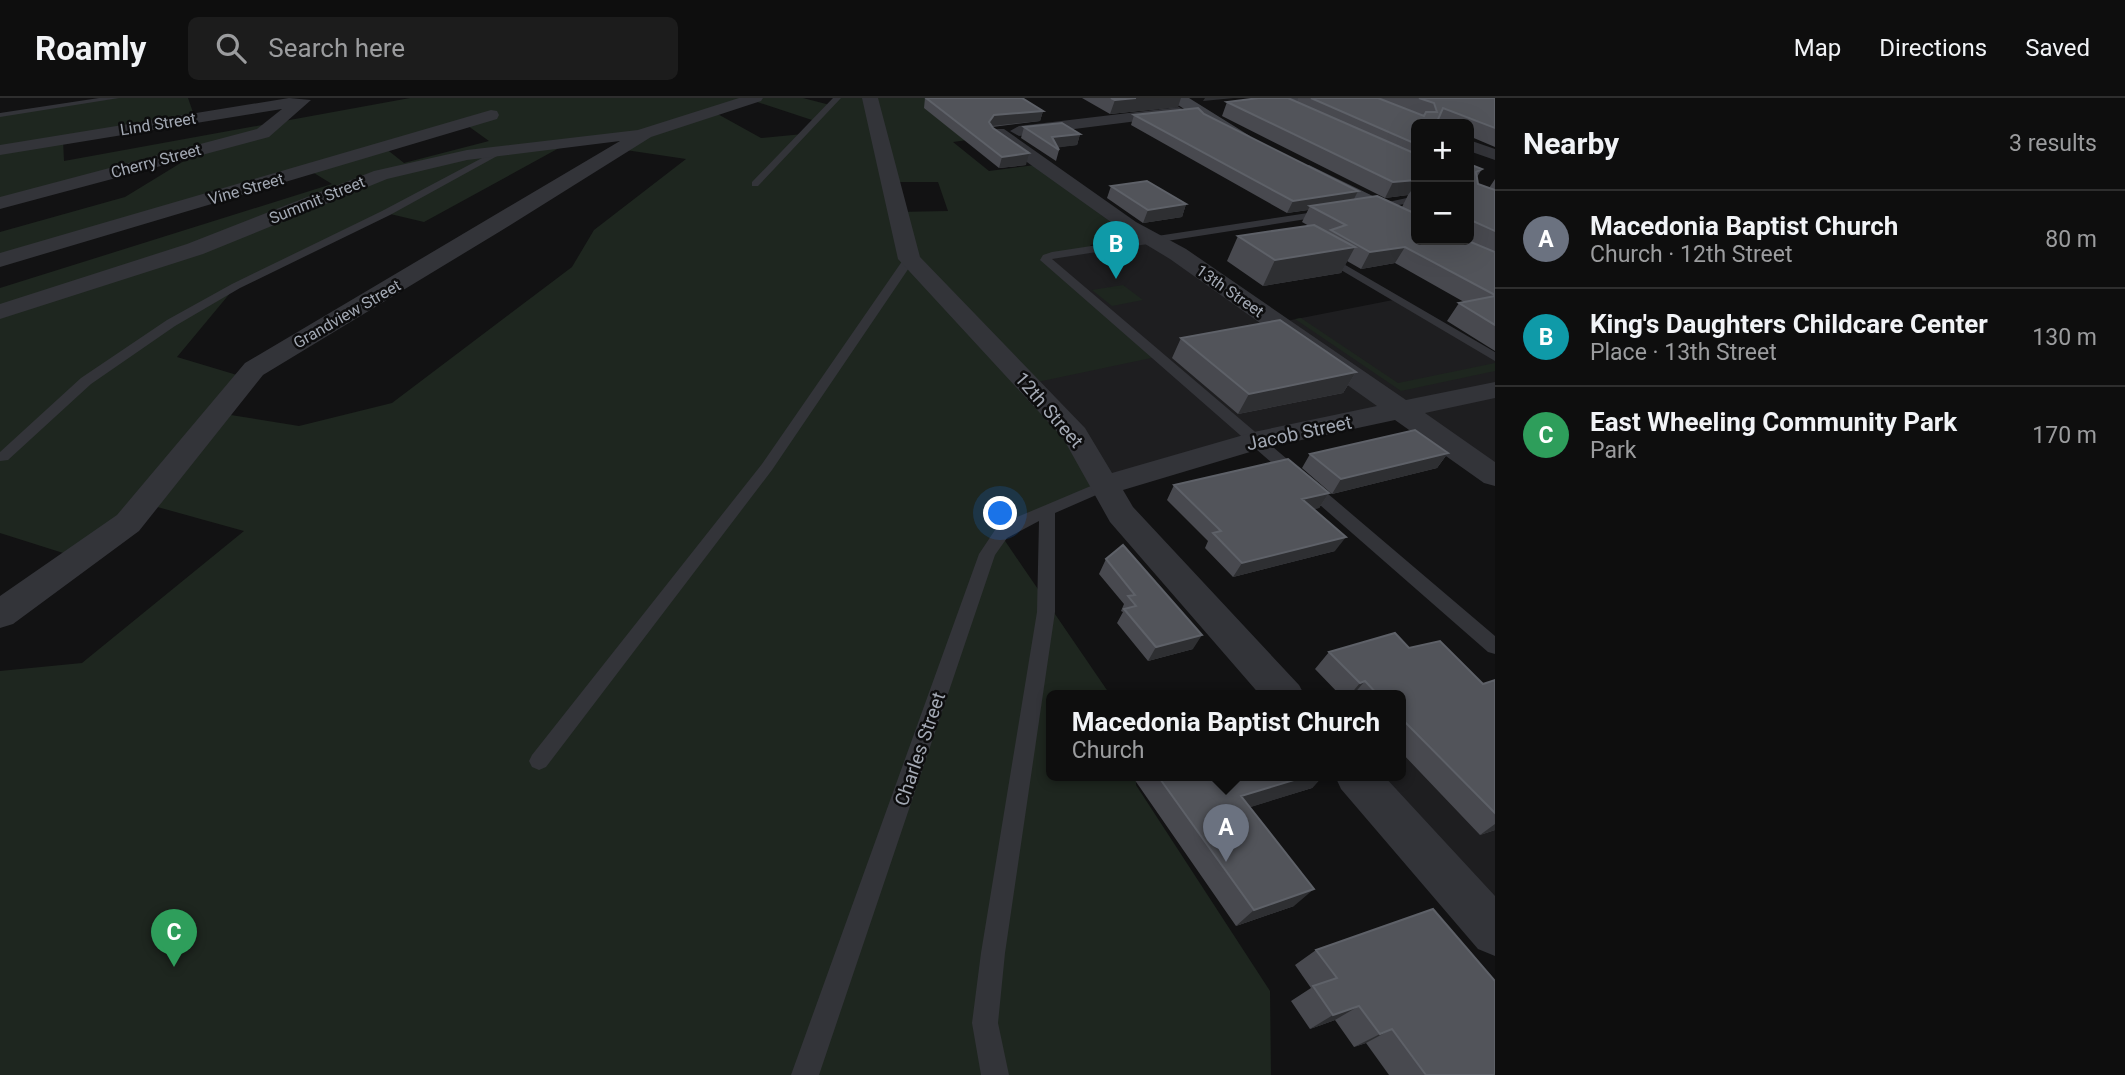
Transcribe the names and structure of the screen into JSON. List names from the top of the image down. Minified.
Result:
{"streets":{"street":["Lind Street","Cherry Street","Vine Street","Summit Street","13th Street","Grandview Street","12th Street","Jacob Street"],"lane":["Charles Street"]},"crossings":[["Lind Street","Cherry Street"],["Summit Street","Grandview Street"],["13th Street","Jacob Street"],["12th Street","Jacob Street"],["12th Street","Charles Street"],["Jacob Street","Charles Street"]],"page":{"header":"Roamly","search":"Search here","nav":["Map","Directions","Saved"],"heading":["Nearby","3 results"],"map_buttons":["+","−"],"list":[{"mark":"A","name":"Macedonia Baptist Church","note":"Church · 12th Street","value":"80 m"},{"mark":"B","name":"King's Daughters Childcare Center","note":"Place · 13th Street","value":"130 m"},{"mark":"C","name":"East Wheeling Community Park","note":"Park","value":"170 m"}],"pins":["B","A","C"],"popup":["Macedonia Baptist Church","Church"]}}
